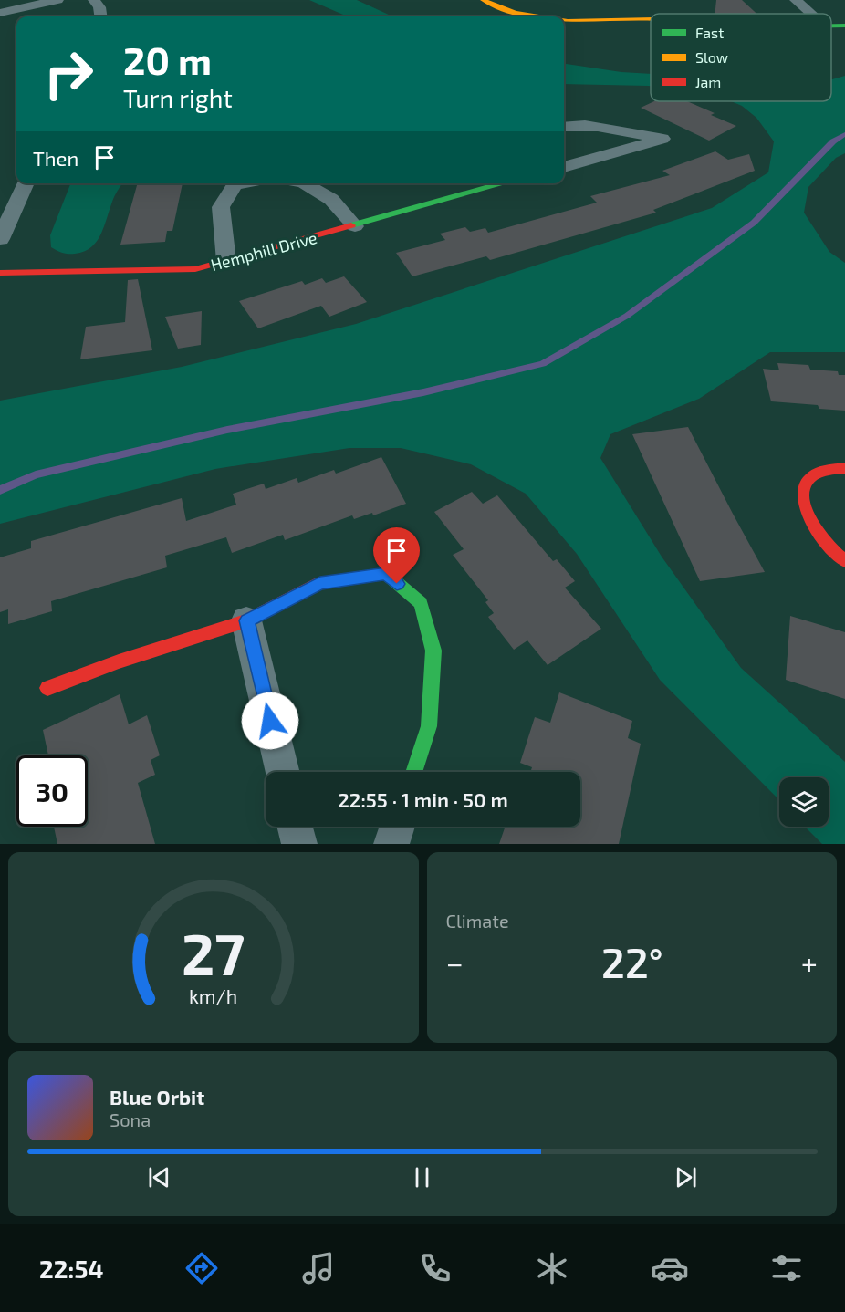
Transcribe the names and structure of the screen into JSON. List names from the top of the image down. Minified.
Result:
{"streets":{"street":["Hemphill Drive"]},"legend":["Fast","Slow","Jam"],"page":{"turn":["20 m","Turn right"],"then":"Then","limit":"30","trip":"22:55 · 1 min · 50 m","tile":"Climate","heat":["−","22°","+"],"song":["Blue Orbit","Sona"],"tabs":"22:54","gauge":["27","km/h"]}}
